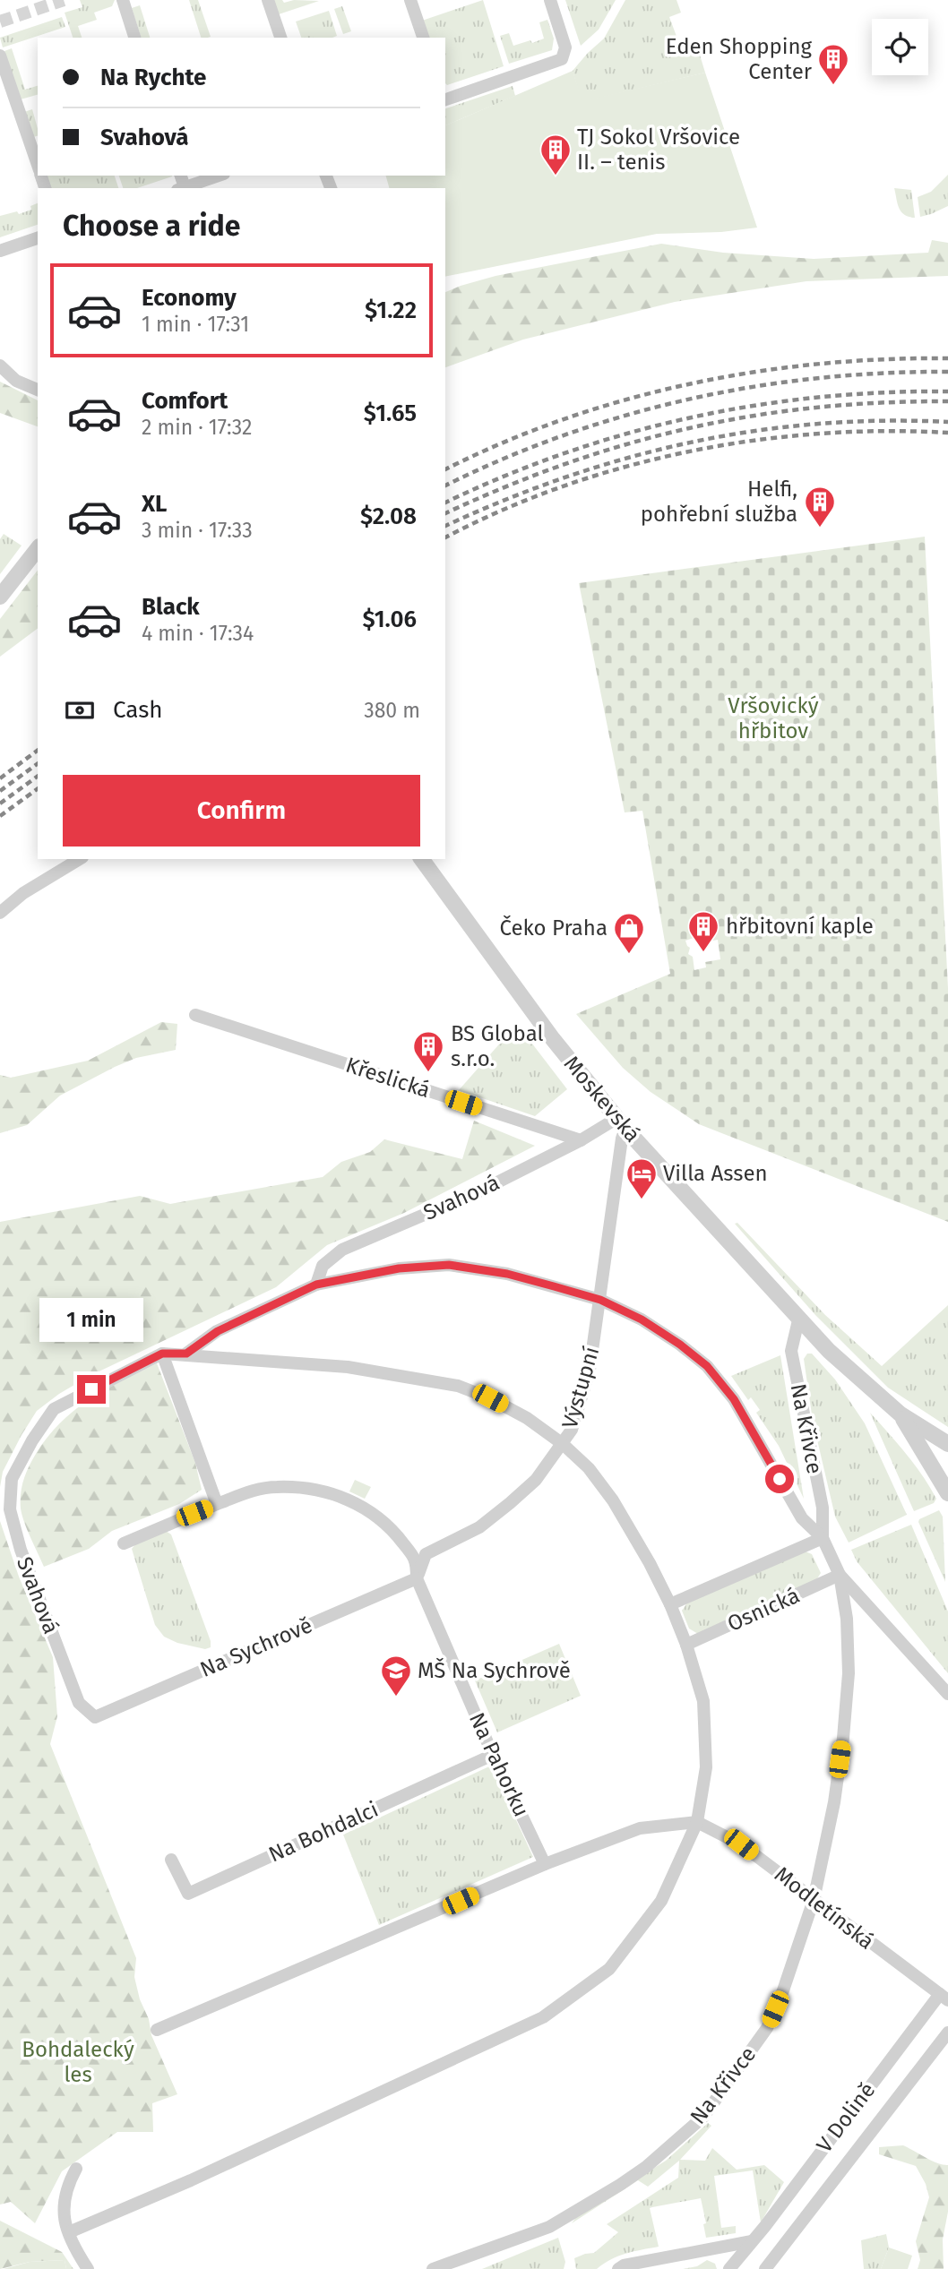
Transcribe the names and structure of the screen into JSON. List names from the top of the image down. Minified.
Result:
{"streets":{"street":["Křeslická","Moskevská","Svahová","Výstupní","Na Křivce","Osnická","Na Sychrově","Na Pahorku","Na Bohdalci","Modletínská","V Dolině"]},"crossings":[["Křeslická","Svahová"],["Moskevská","Svahová"],["Moskevská","Výstupní"],["Moskevská","Na Křivce"],["Svahová","Výstupní"],["Svahová","Na Křivce"],["Svahová","Na Sychrově"],["Výstupní","Na Křivce"],["Výstupní","Na Sychrově"],["Výstupní","Na Pahorku"],["Na Křivce","Osnická"],["Na Křivce","Modletínská"],["Na Sychrově","Na Pahorku"],["Na Pahorku","Na Bohdalci"],["Modletínská","V Dolině"]],"parks":["Vršovický hřbitov","Bohdalecký les"],"places":{"building":["Eden Shopping Center","TJ Sokol Vršovice II. – tenis","Helfi, pohřební služba","hřbitovní kaple","BS Global s.r.o."],"shop":["Čeko Praha"],"hotel":["Villa Assen"],"school or university":["MŠ Na Sychrově"]},"page":{"banner":["Na Rychte","Svahová"],"heading":"Choose a ride","list":[{"name":"Economy","note":"1 min · 17:31","value":"$1.22"},{"name":"Comfort","note":"2 min · 17:32","value":"$1.65"},{"name":"XL","note":"3 min · 17:33","value":"$2.08"},{"name":"Black","note":"4 min · 17:34","value":"$1.06"}],"pay":["Cash","380 m"],"buttons":"Confirm","bubble":"1 min"}}
